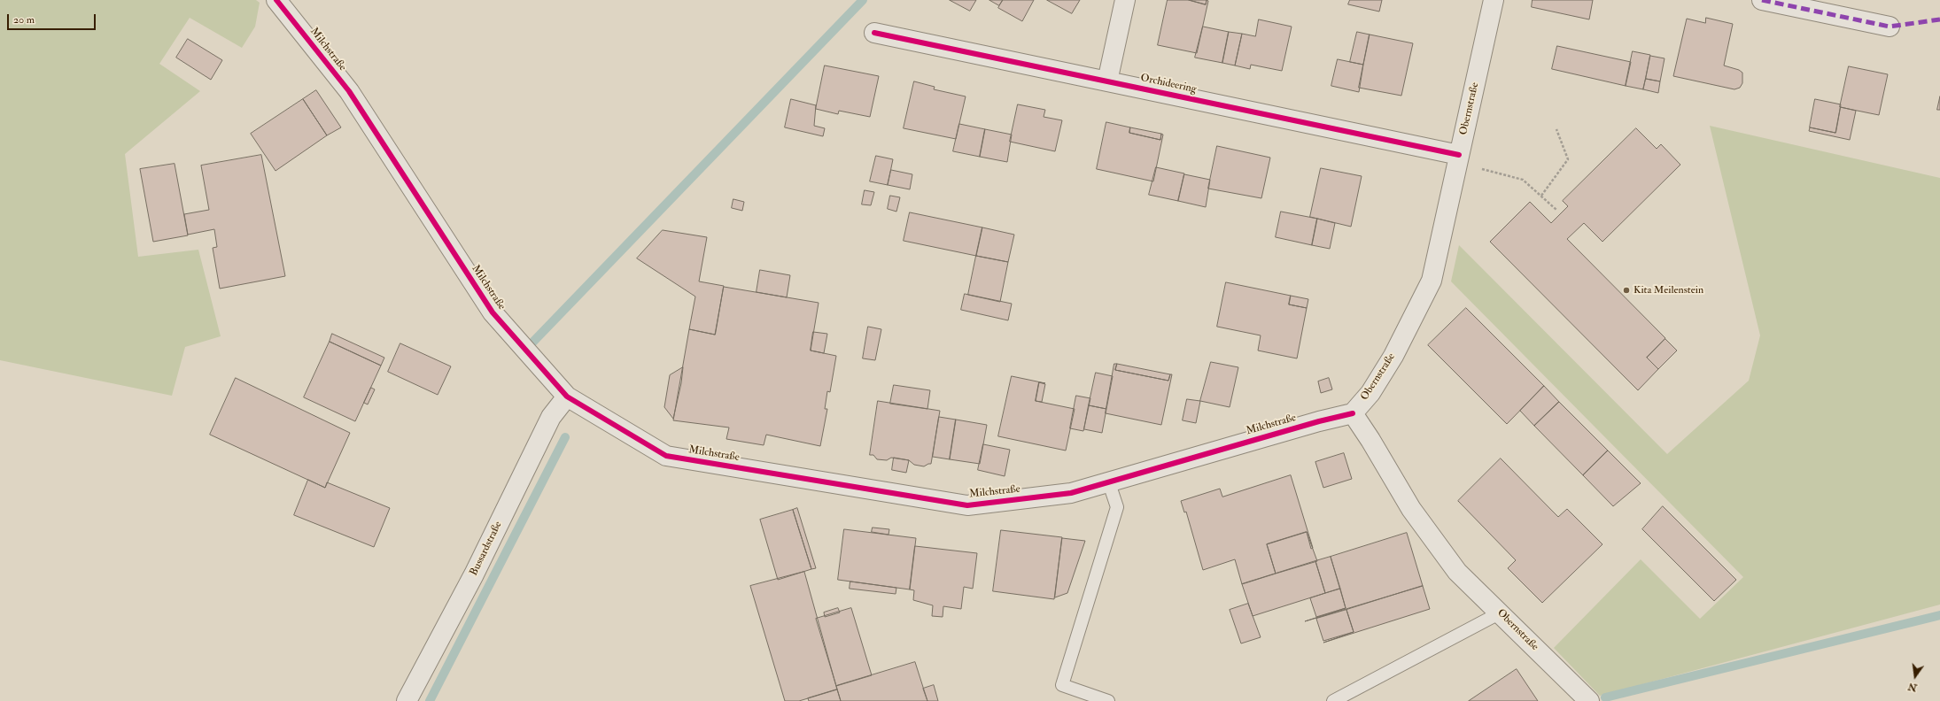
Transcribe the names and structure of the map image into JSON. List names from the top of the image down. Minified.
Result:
{"streets":{"street":["Milchstraße","Orchideering","Obernstraße","Bussardstraße"]},"crossings":[["Milchstraße","Obernstraße"],["Milchstraße","Bussardstraße"],["Orchideering","Obernstraße"]],"places":["Kita Meilenstein"],"scale_bar":"20 m","north":"bottom"}
